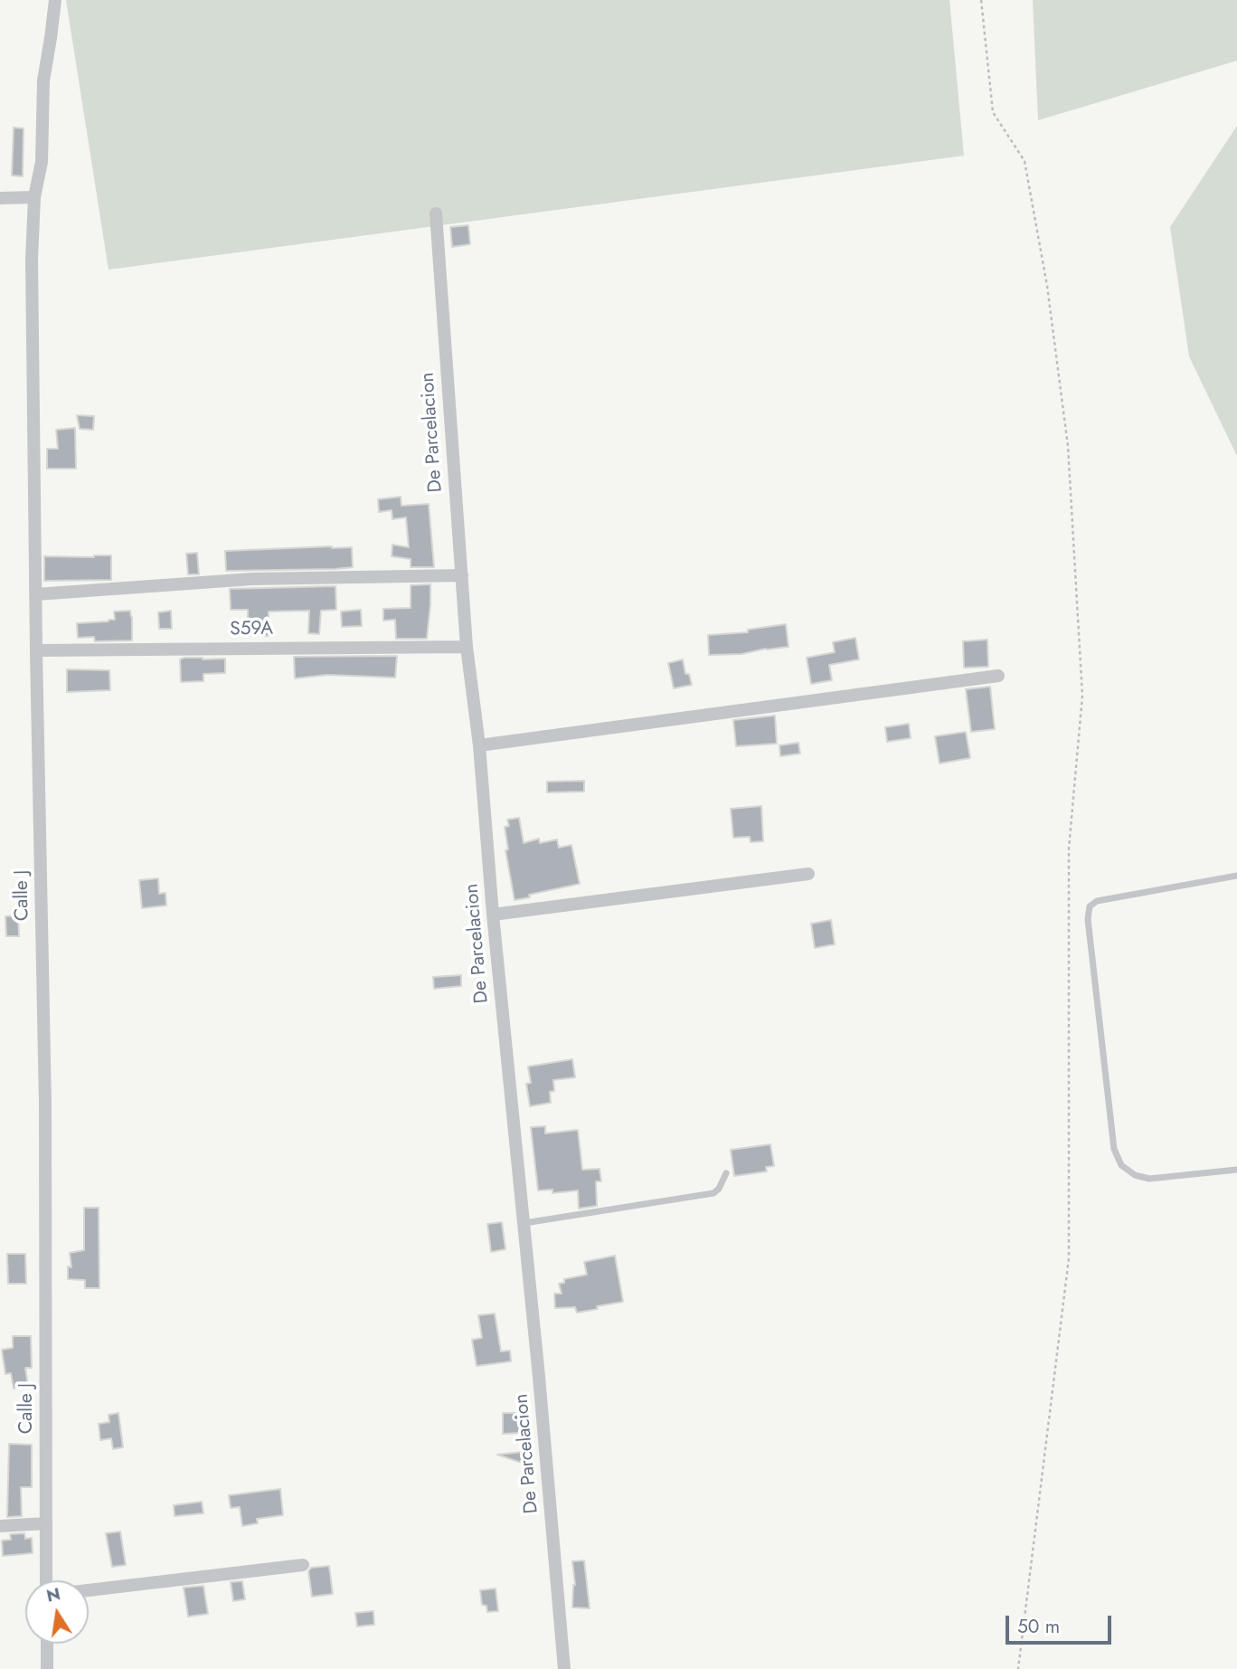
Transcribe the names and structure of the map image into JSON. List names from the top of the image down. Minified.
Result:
{"streets":{"street":["De Parcelacion","S59A","Calle J"]},"crossings":[["De Parcelacion","S59A"],["S59A","Calle J"]],"scale_bar":"50 m","north":"top"}
